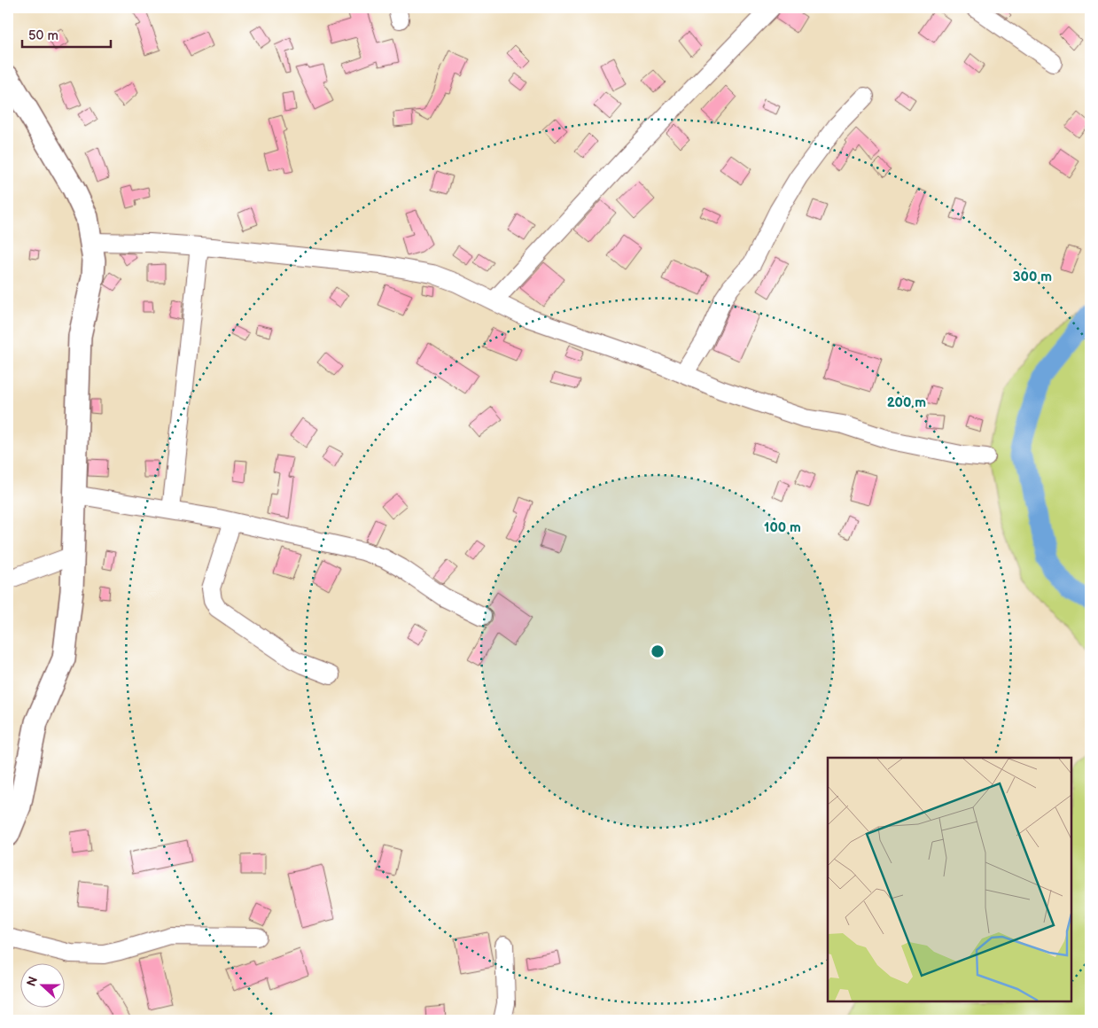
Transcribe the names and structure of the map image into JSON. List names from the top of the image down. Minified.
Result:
{"scale_bar":"50 m","north":"left","rings":["300 m","200 m","100 m"]}
